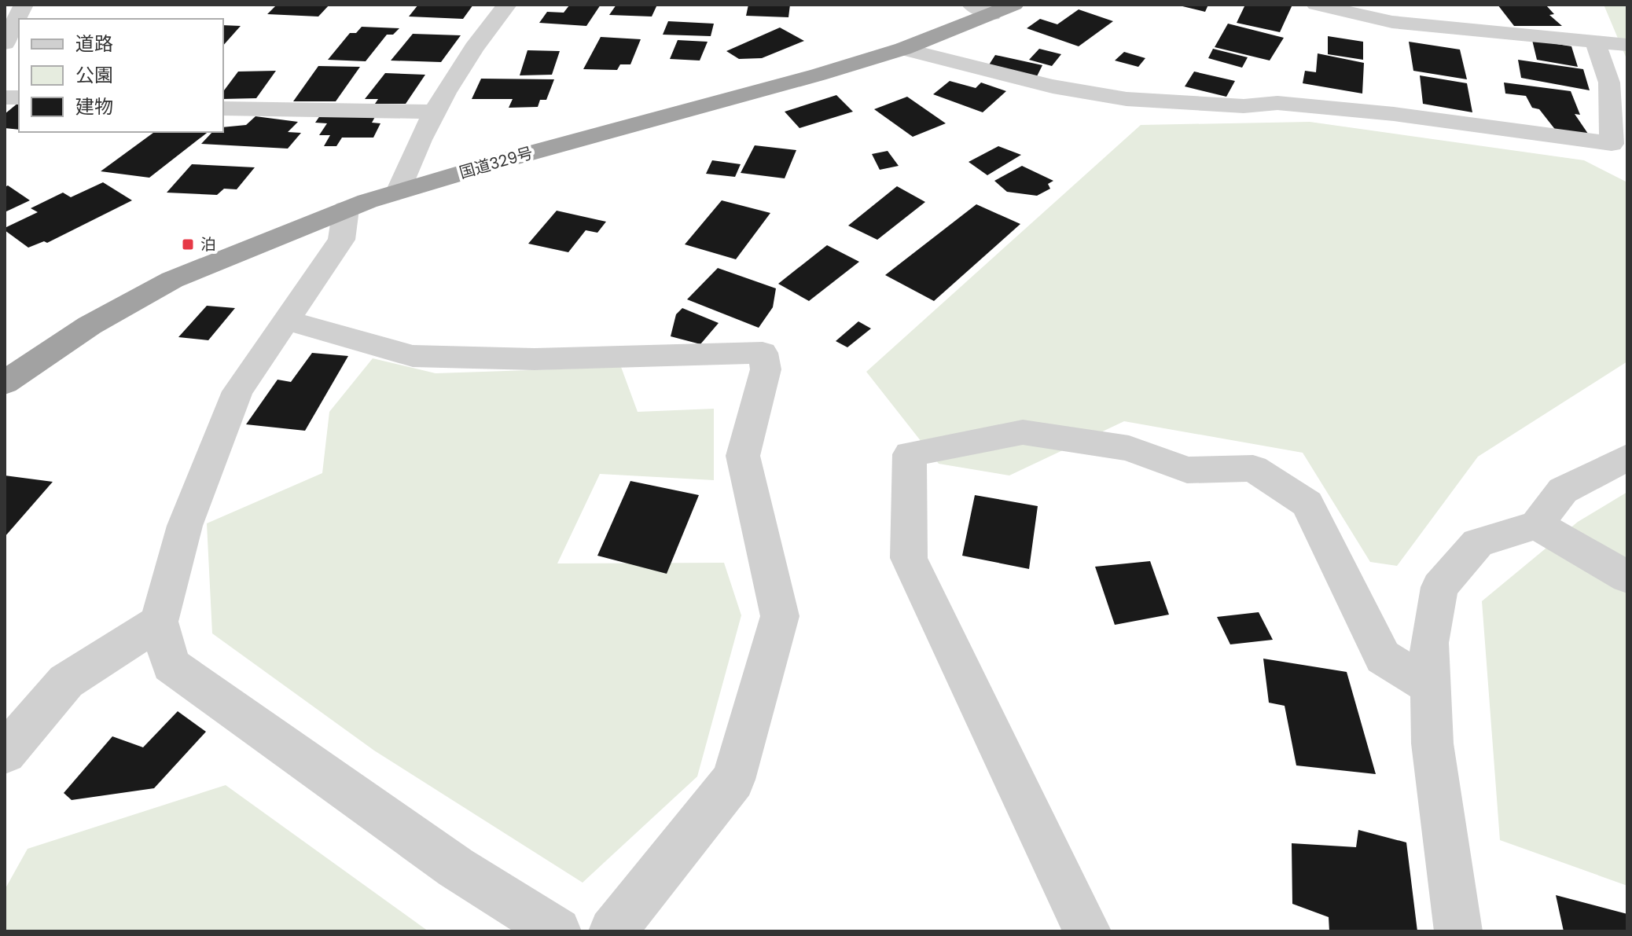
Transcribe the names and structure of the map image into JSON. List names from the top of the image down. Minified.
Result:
{"streets":{"highway":["国道329号"]},"places":{"transit":["泊"]},"legend":["道路","公園","建物"]}
